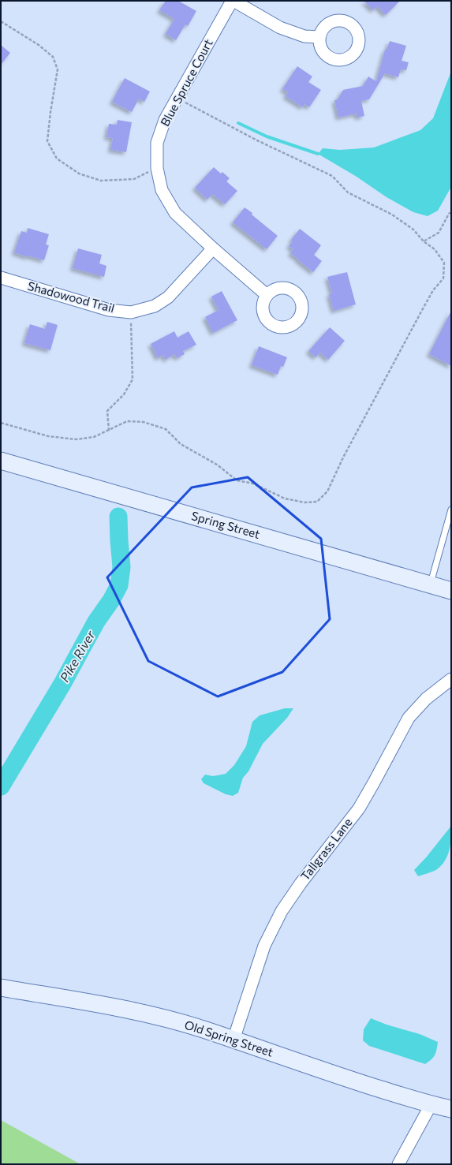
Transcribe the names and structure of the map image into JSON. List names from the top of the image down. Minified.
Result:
{"streets":{"main road":["Spring Street","Old Spring Street"],"street":["Blue Spruce Court","Shadowood Trail","Tallgrass Lane"]},"crossings":[["Blue Spruce Court","Shadowood Trail"],["Tallgrass Lane","Old Spring Street"]],"water":["Pike River"]}
